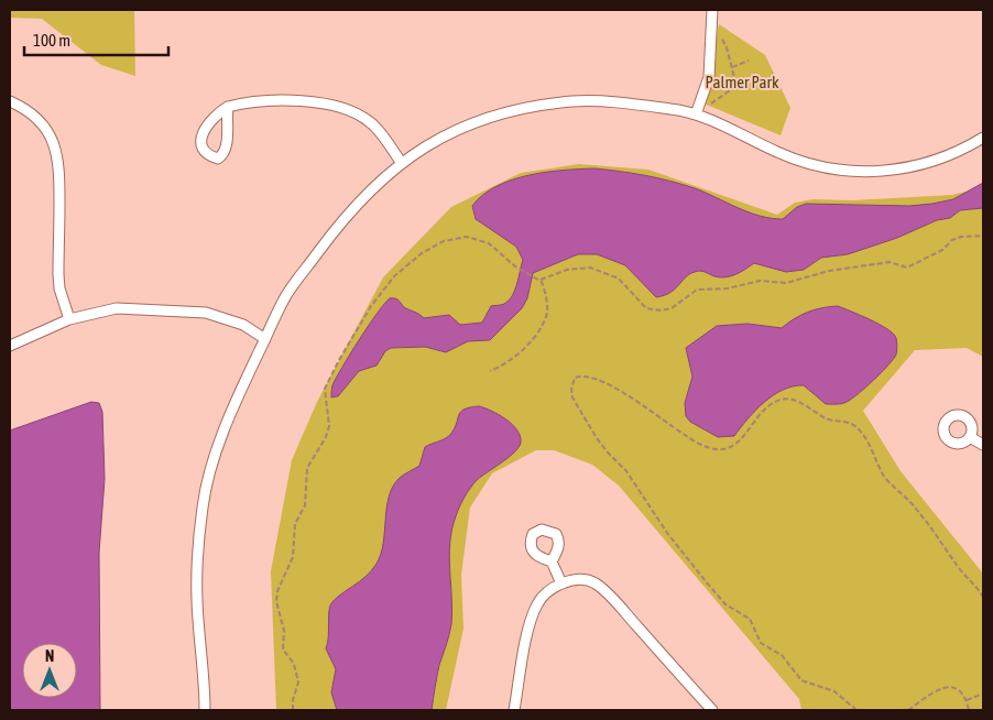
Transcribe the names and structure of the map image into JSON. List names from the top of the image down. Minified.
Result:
{"parks":["Palmer Park"],"scale_bar":"100 m","north":"top"}
